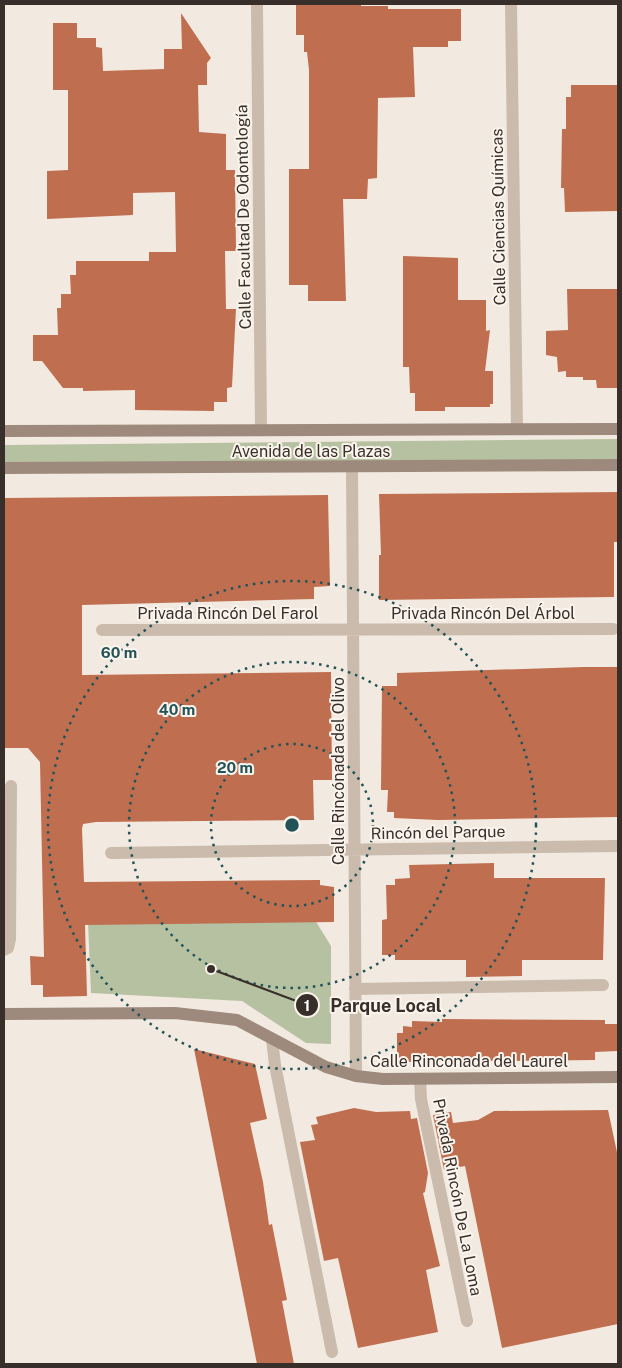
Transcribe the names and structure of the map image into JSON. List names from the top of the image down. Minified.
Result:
{"streets":{"street":["Calle Facultad De Odontología","Calle Ciencias Químicas","Avenida de las Plazas","Privada Rincón Del Farol","Privada Rincón Del Árbol","Calle Rincónada del Olivo","Rincón del Parque","Calle Rinconada del Laurel","Privada Rincón De La Loma"]},"crossings":[["Calle Facultad De Odontología","Avenida de las Plazas"],["Calle Ciencias Químicas","Avenida de las Plazas"],["Avenida de las Plazas","Calle Rincónada del Olivo"],["Privada Rincón Del Farol","Privada Rincón Del Árbol"],["Privada Rincón Del Farol","Calle Rincónada del Olivo"],["Privada Rincón Del Árbol","Calle Rincónada del Olivo"],["Calle Rincónada del Olivo","Rincón del Parque"],["Calle Rincónada del Olivo","Calle Rinconada del Laurel"],["Calle Rinconada del Laurel","Privada Rincón De La Loma"]],"places":["Parque Local"],"rings":["60 m","40 m","20 m"]}
